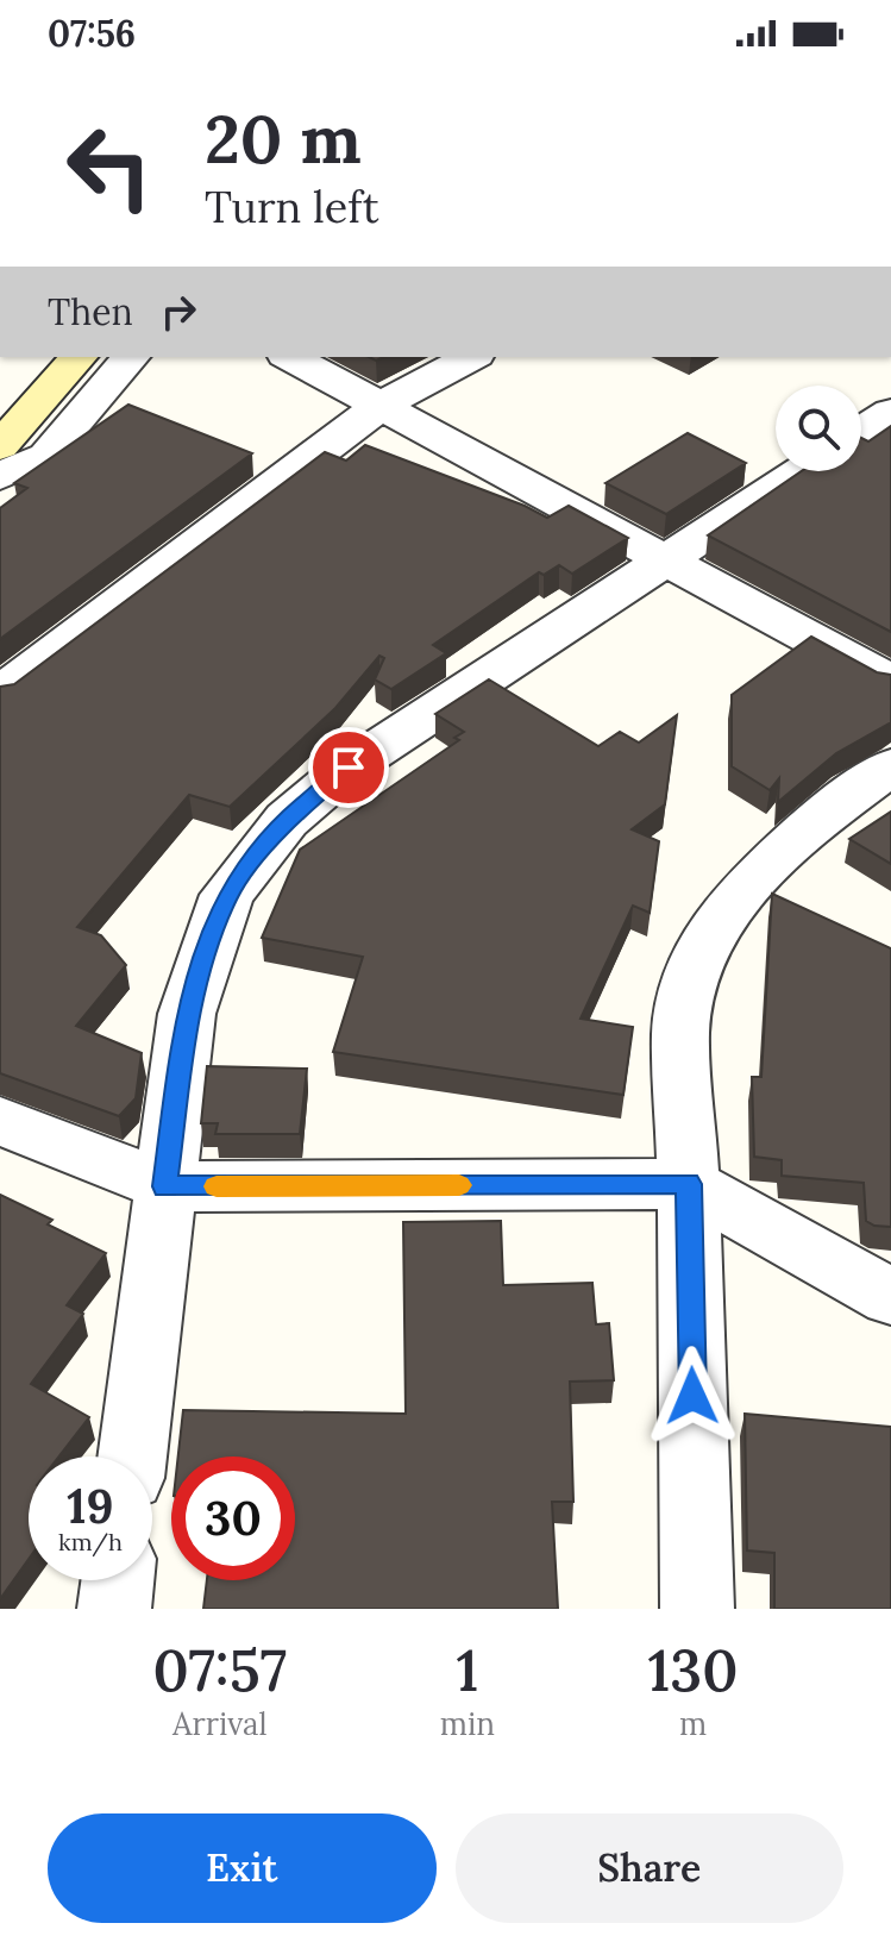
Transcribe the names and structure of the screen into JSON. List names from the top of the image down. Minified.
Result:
{"page":{"status":"07:56","turn":["20 m","Turn left"],"then":"Then","speed":"19 km/h","limit":"30","eta":["07:57","Arrival","1","min","130","m"],"buttons":["Exit","Share"]}}
